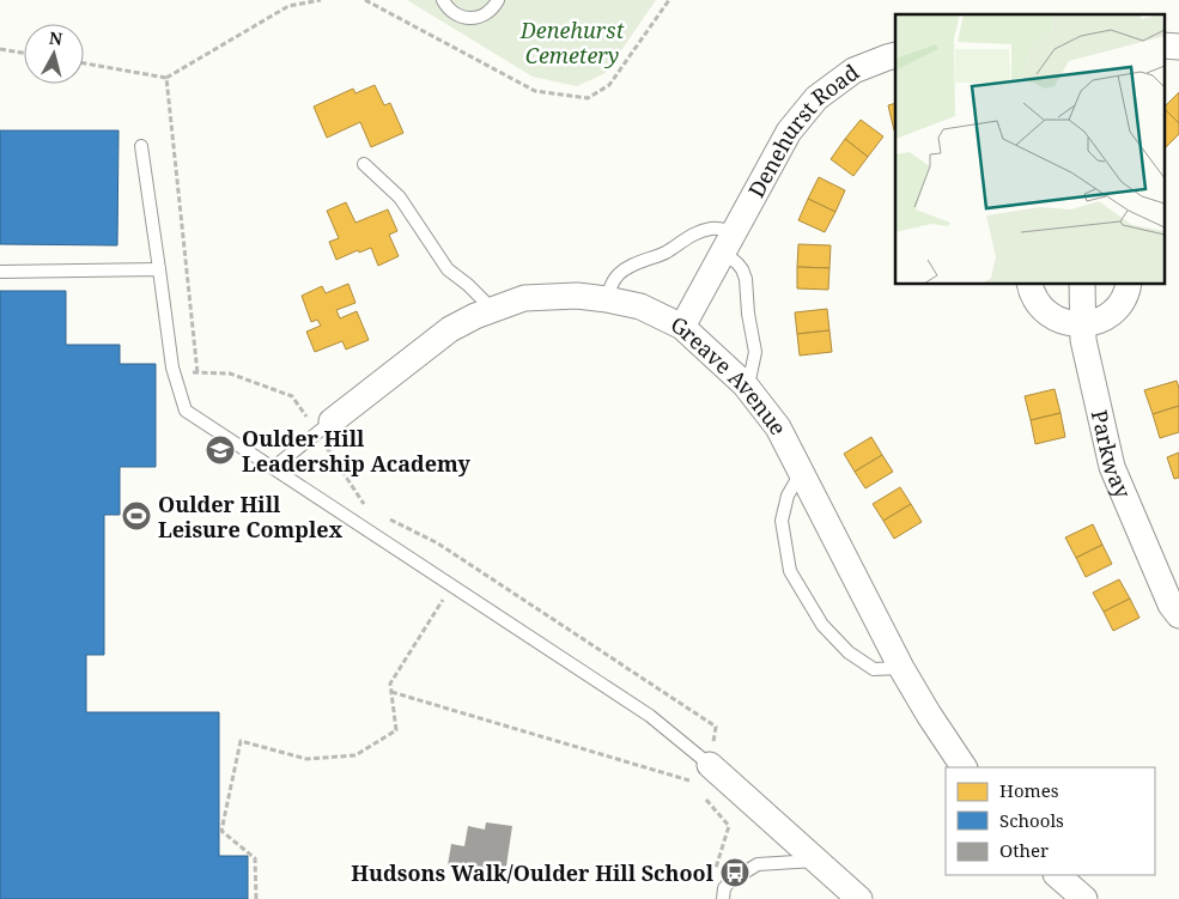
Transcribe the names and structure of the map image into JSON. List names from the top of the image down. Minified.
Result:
{"streets":{"street":["Denehurst Road","Greave Avenue","Parkway"]},"crossings":[["Denehurst Road","Greave Avenue"]],"parks":["Denehurst Cemetery"],"places":{"school or university":["Oulder Hill Leadership Academy"],"sports":["Oulder Hill Leisure Complex"],"bus stop":["Hudsons Walk/Oulder Hill School"]},"legend":["Homes","Schools","Other"],"north":"top"}
